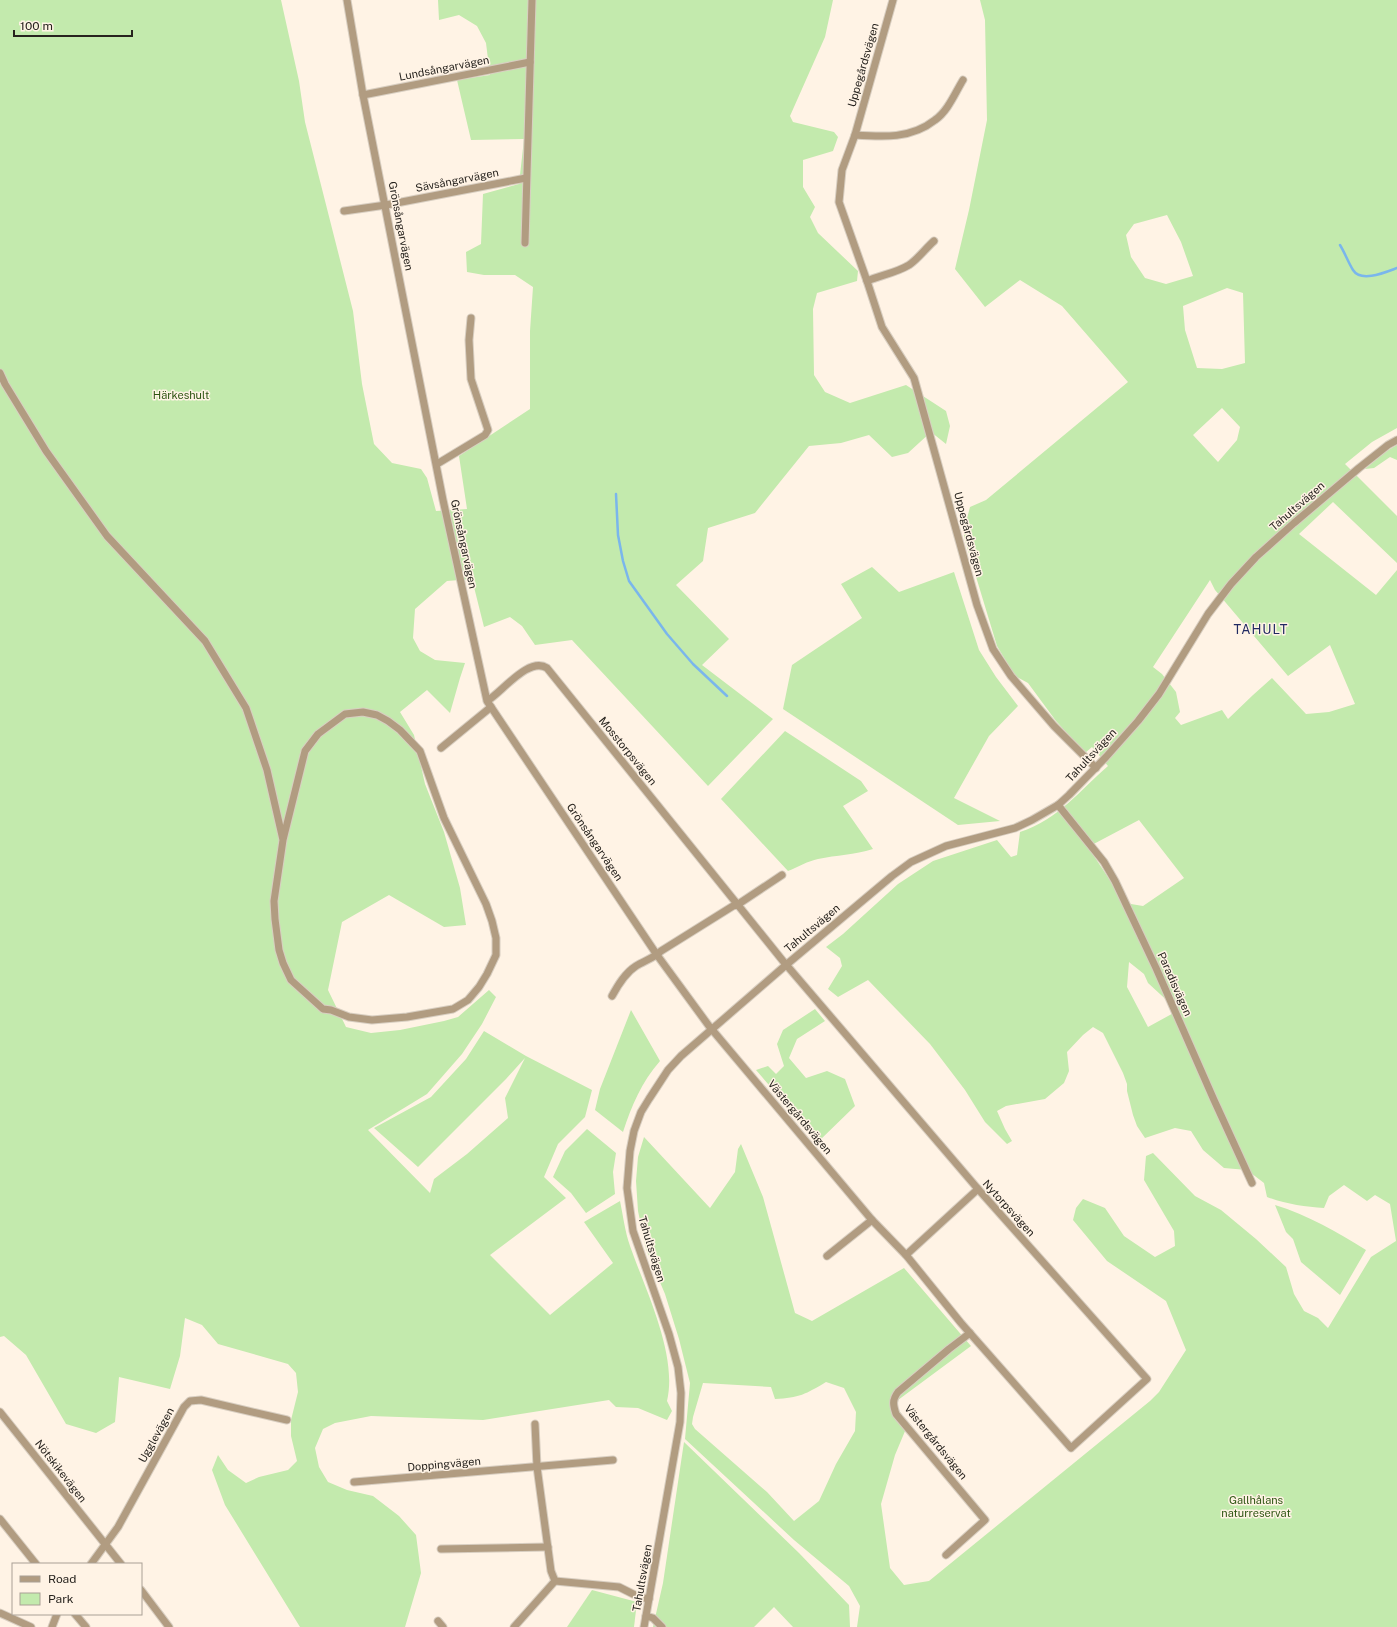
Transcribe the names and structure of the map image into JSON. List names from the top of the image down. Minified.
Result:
{"streets":{"street":["Uppegårdsvägen","Lundsångarvägen","Sävsångarvägen","Grönsångarvägen","Tahultsvägen","Mosstorpsvägen","Paradisvägen","Västergårdsvägen","Nytorpsvägen","Ugglevägen","Doppingvägen","Nötskikevägen"]},"crossings":[["Uppegårdsvägen","Tahultsvägen"],["Lundsångarvägen","Grönsångarvägen"],["Sävsångarvägen","Grönsångarvägen"],["Grönsångarvägen","Tahultsvägen"],["Grönsångarvägen","Mosstorpsvägen"],["Grönsångarvägen","Västergårdsvägen"],["Tahultsvägen","Mosstorpsvägen"],["Tahultsvägen","Paradisvägen"],["Tahultsvägen","Västergårdsvägen"],["Tahultsvägen","Nytorpsvägen"],["Mosstorpsvägen","Nytorpsvägen"],["Västergårdsvägen","Nytorpsvägen"],["Ugglevägen","Nötskikevägen"]],"districts":["TAHULT"],"parks":["Härkeshult","Gallhålans naturreservat"],"legend":["Road","Park"],"scale_bar":"100 m"}
